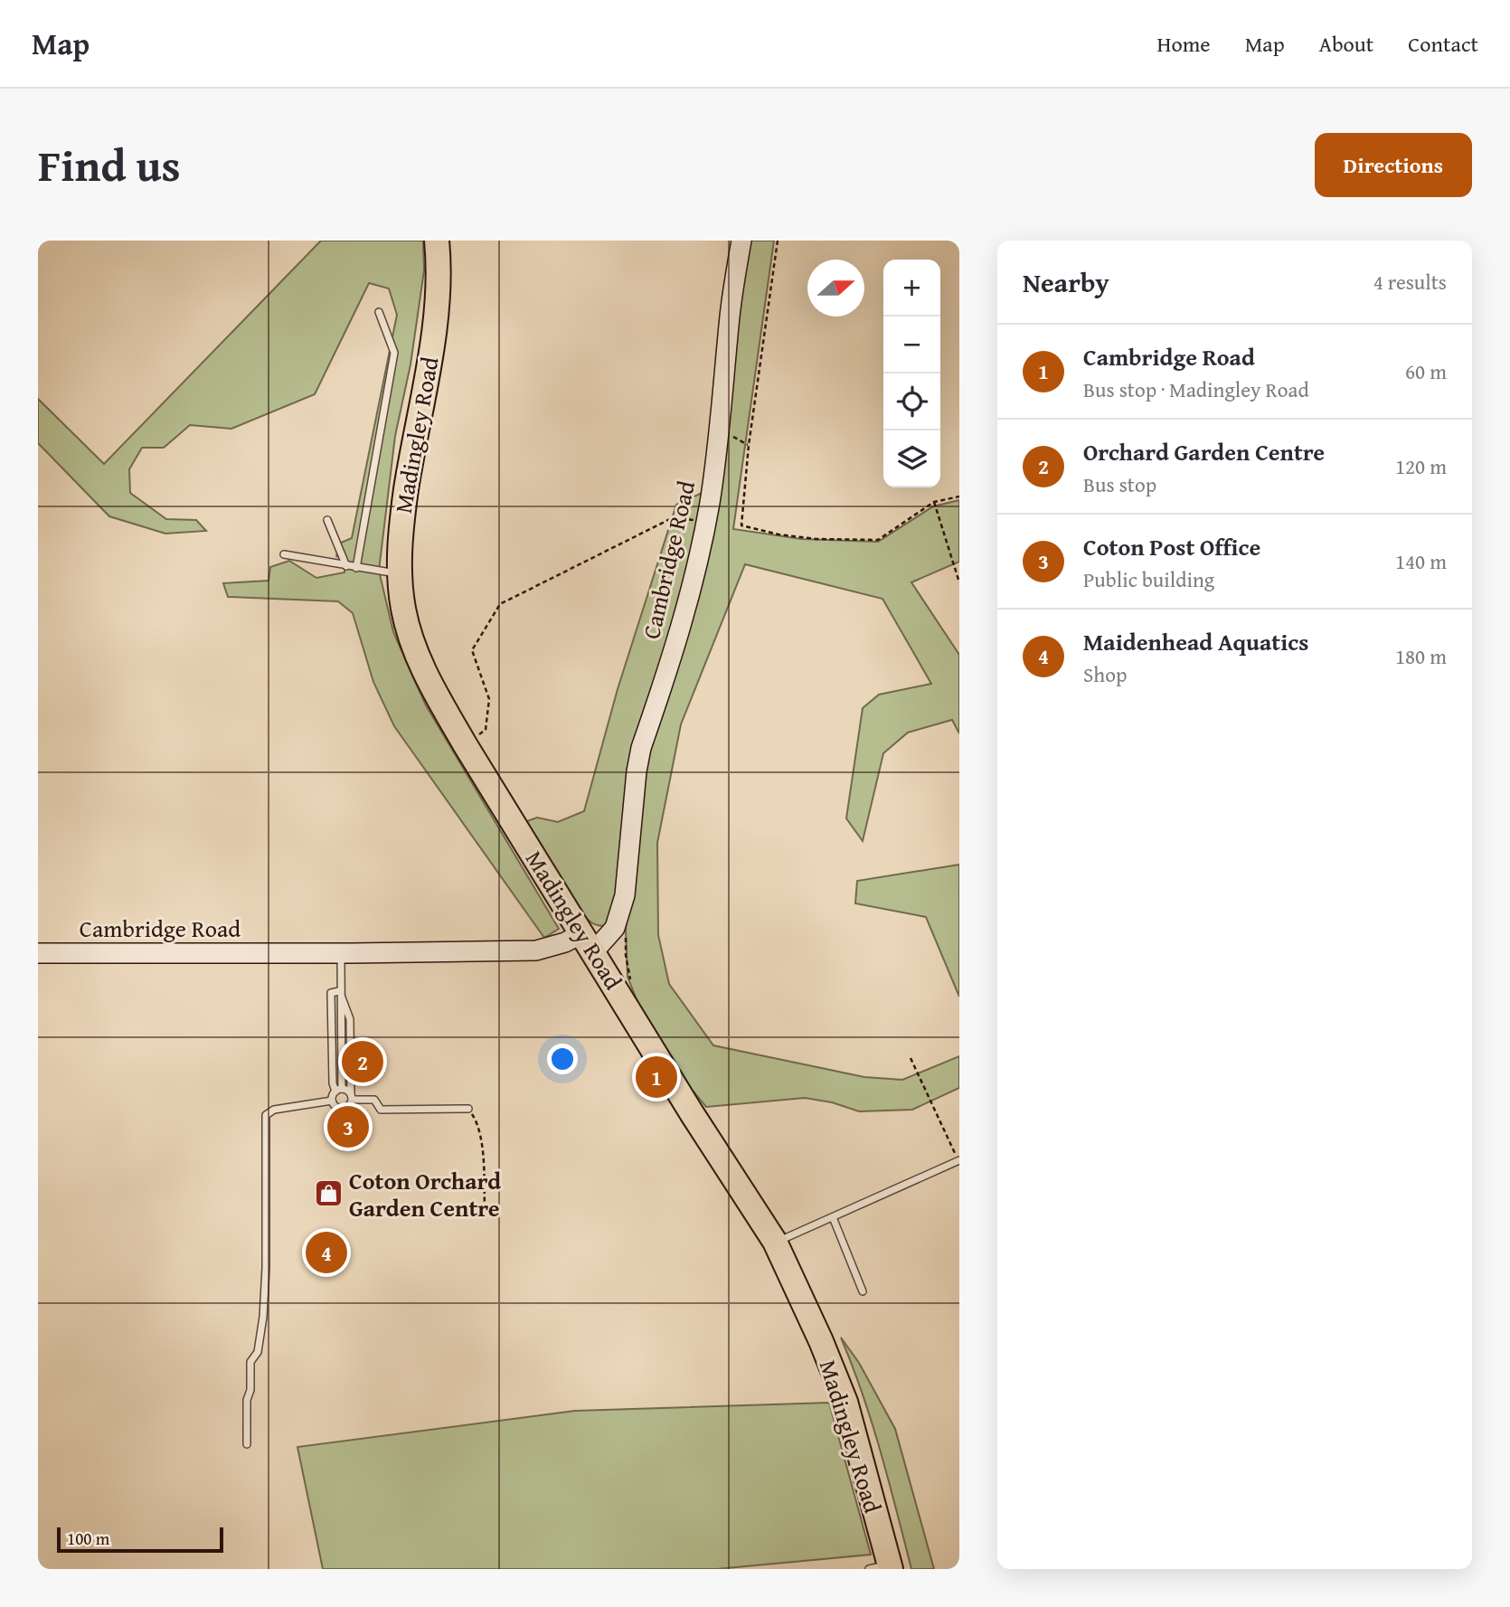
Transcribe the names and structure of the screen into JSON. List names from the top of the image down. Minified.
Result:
{"streets":{"highway":["Madingley Road"],"street":["Cambridge Road"]},"crossings":[["Madingley Road","Cambridge Road"]],"places":{"shop":["Coton Orchard Garden Centre"]},"scale_bar":"100 m","north":"right","page":{"header":"Map","nav":["Home","Map","About","Contact"],"title":"Find us","buttons":"Directions","heading":["Nearby","4 results"],"map_buttons":["+","−"],"list":[{"mark":"1","name":"Cambridge Road","note":"Bus stop · Madingley Road","value":"60 m"},{"mark":"2","name":"Orchard Garden Centre","note":"Bus stop","value":"120 m"},{"mark":"3","name":"Coton Post Office","note":"Public building","value":"140 m"},{"mark":"4","name":"Maidenhead Aquatics","note":"Shop","value":"180 m"}],"pins":["2","1","3","4"],"scale":"100 m"}}
